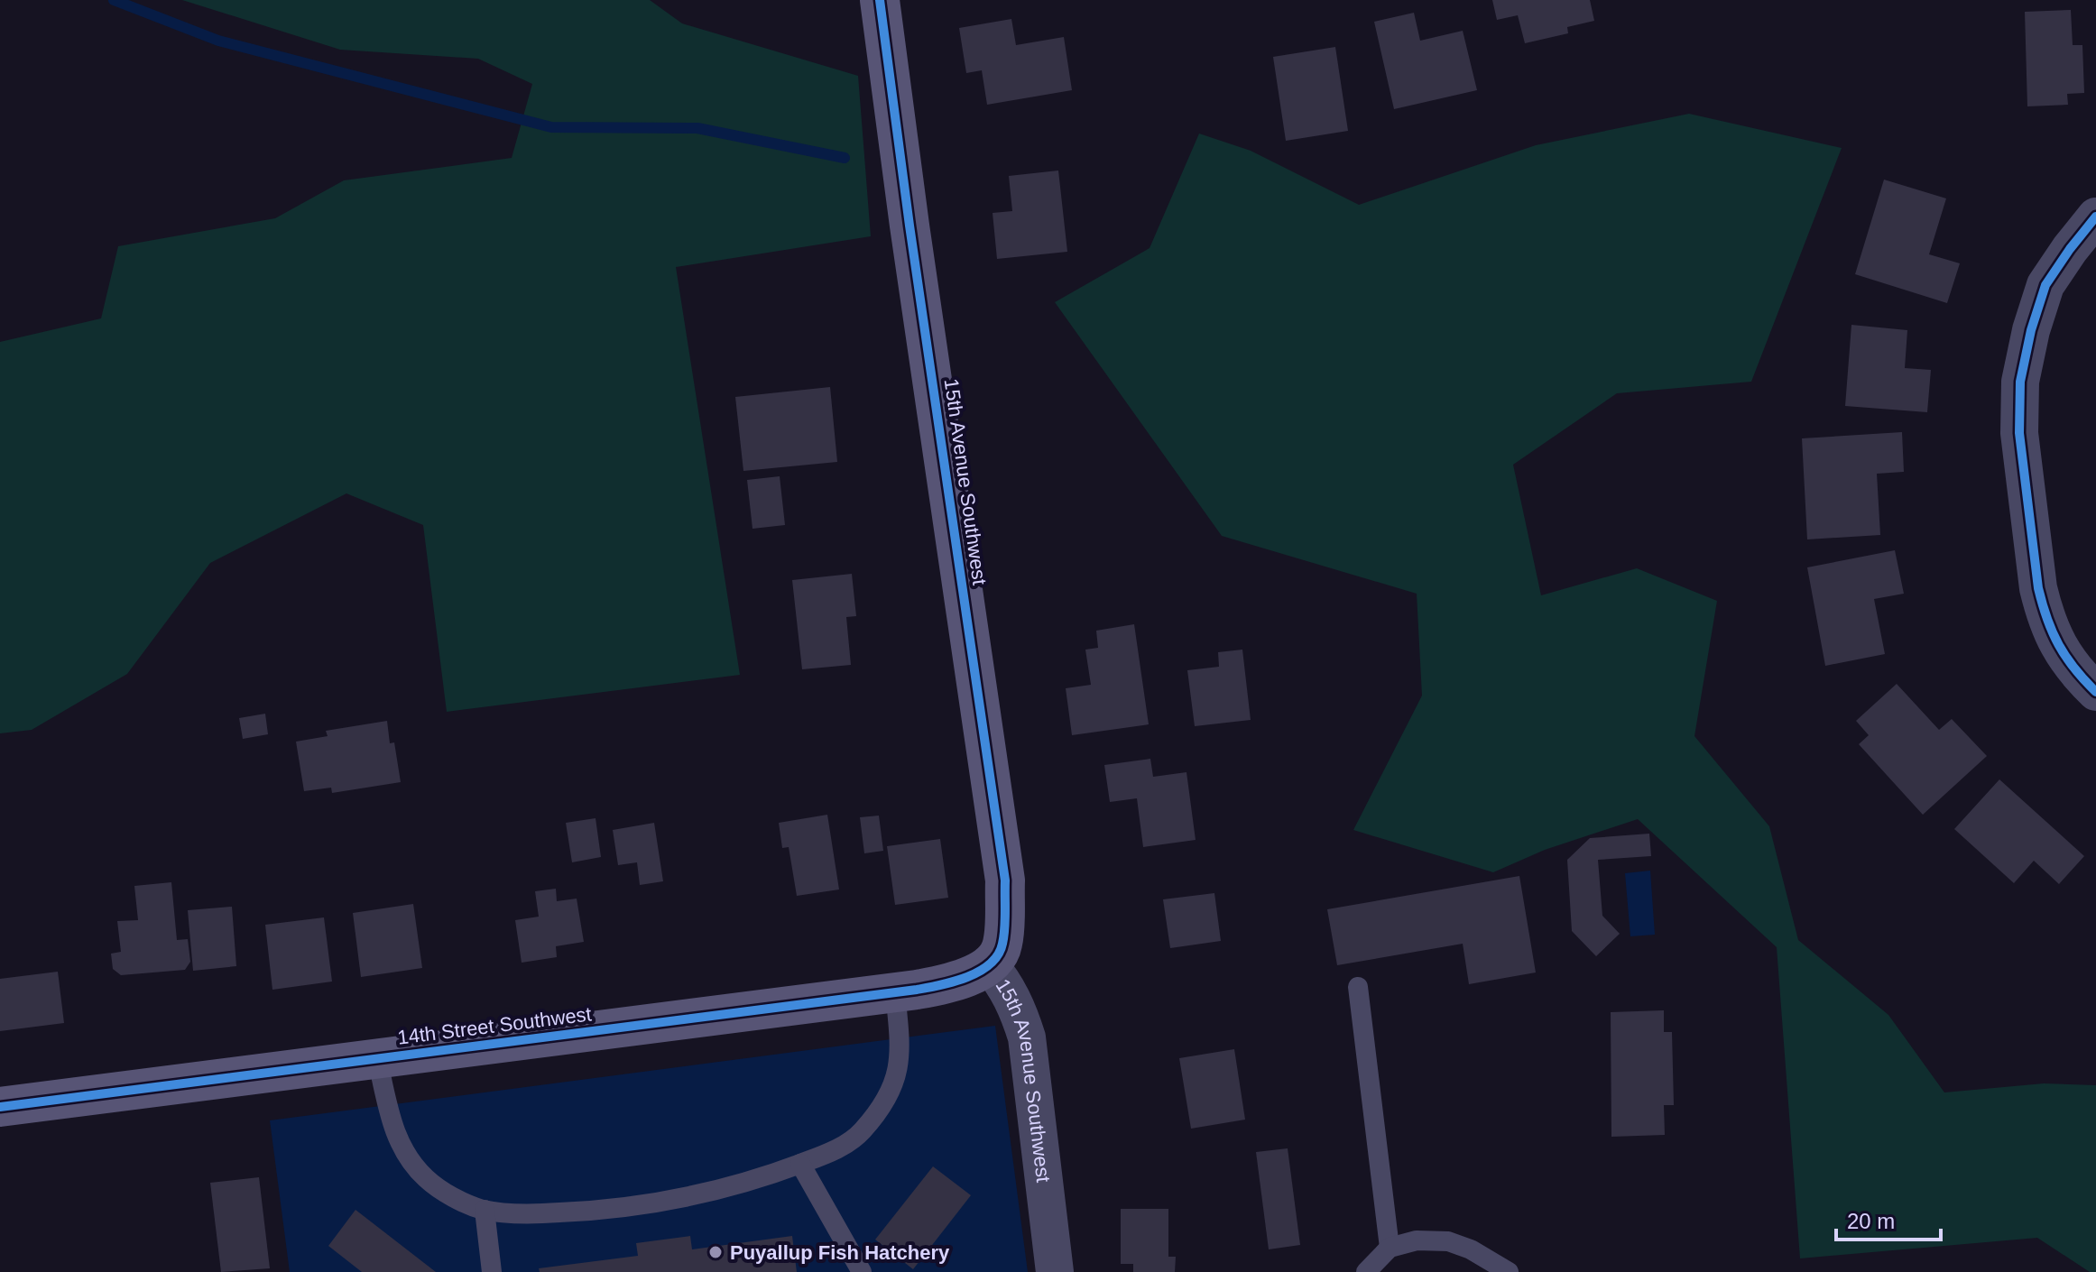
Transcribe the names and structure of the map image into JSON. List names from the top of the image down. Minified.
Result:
{"streets":{"street":["15th Avenue Southwest","14th Street Southwest"]},"crossings":[["15th Avenue Southwest","14th Street Southwest"]],"places":["Puyallup Fish Hatchery"],"scale_bar":"20 m"}
